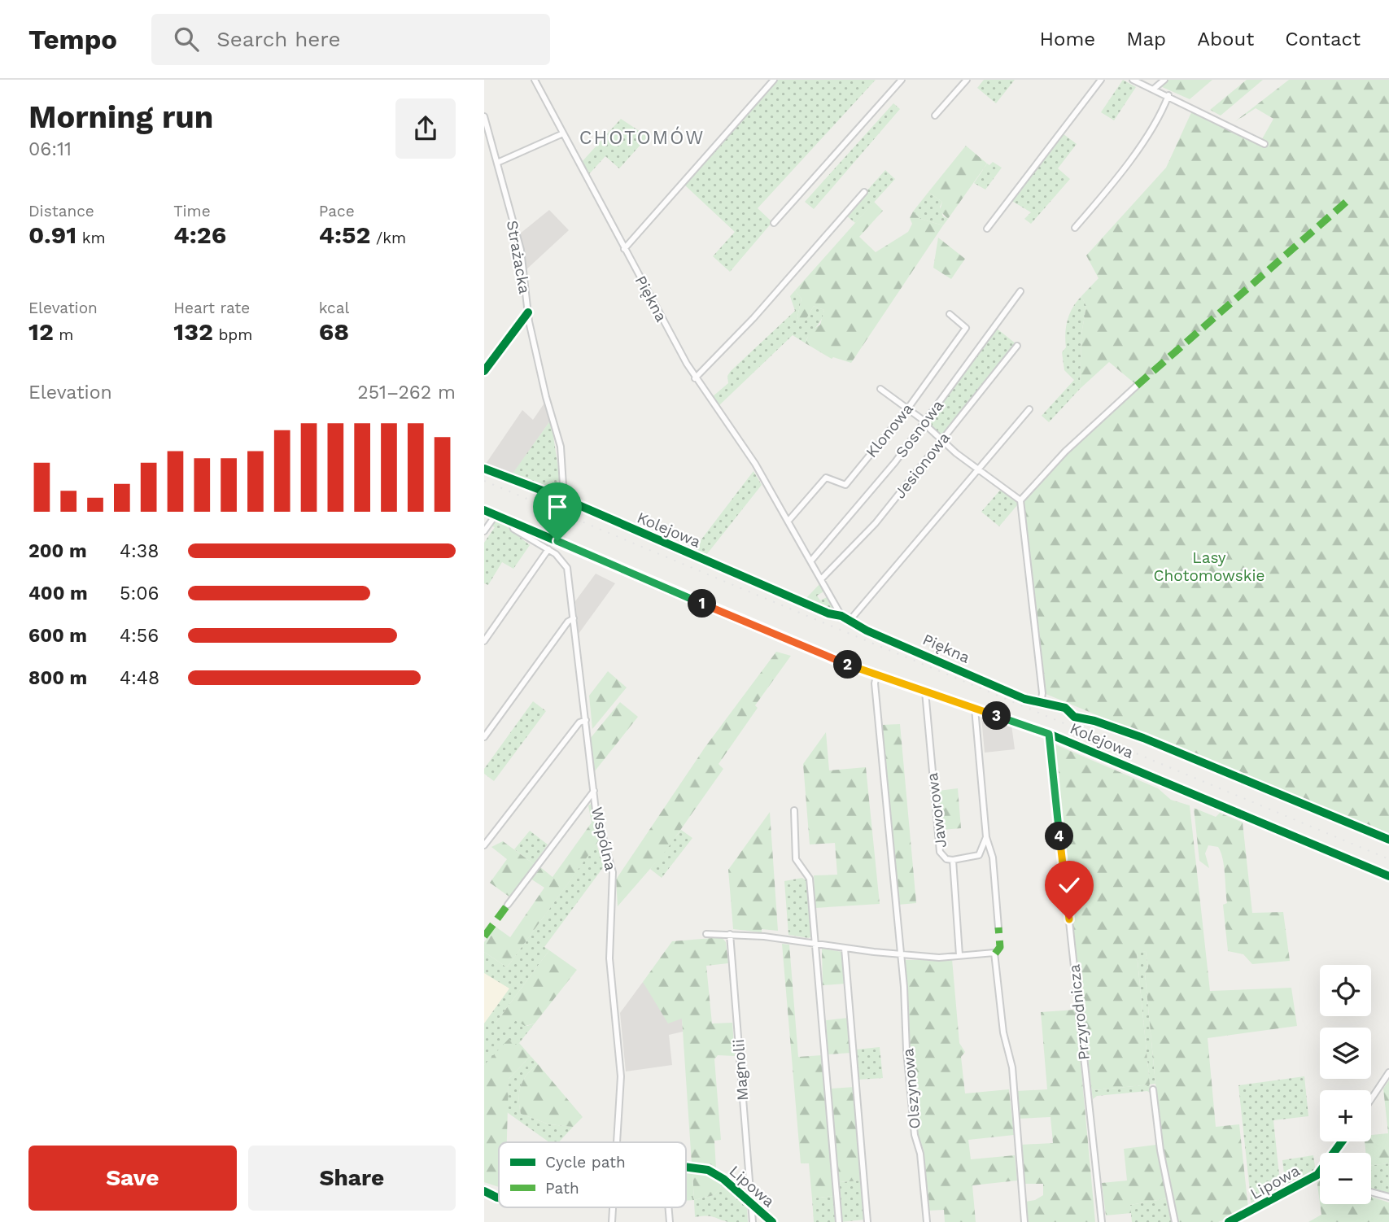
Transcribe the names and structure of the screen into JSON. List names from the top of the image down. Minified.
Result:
{"streets":{"street":["Strażacka","Piękna","Sosnowa","Klonowa","Jesionowa","Kolejowa","Jaworowa","Wspólna","Przyrodnicza","Magnolii","Olszynowa","Lipowa"]},"crossings":[["Strażacka","Kolejowa"],["Piękna","Sosnowa"],["Piękna","Klonowa"],["Piękna","Jesionowa"],["Piękna","Kolejowa"],["Kolejowa","Jaworowa"],["Kolejowa","Wspólna"],["Kolejowa","Przyrodnicza"],["Kolejowa","Olszynowa"],["Magnolii","Lipowa"]],"districts":["CHOTOMÓW"],"parks":["Lasy Chotomowskie"],"legend":["Cycle path","Path"],"page":{"header":"Tempo","search":"Search here","nav":["Home","Map","About","Contact"],"heading":["Morning run","06:11"],"stats":[["Distance","0.91 km"],["Time","4:26"],["Pace","4:52 /km"],["Elevation","12 m"],["Heart rate","132 bpm"],["kcal","68"]],"chart":["Elevation","251–262 m"],"list":[{"name":"200 m","note":"4:38"},{"name":"400 m","note":"5:06"},{"name":"600 m","note":"4:56"},{"name":"800 m","note":"4:48"}],"pins":["1","2","3","4"],"map_buttons":["+","−"],"buttons":["Save","Share"]}}
